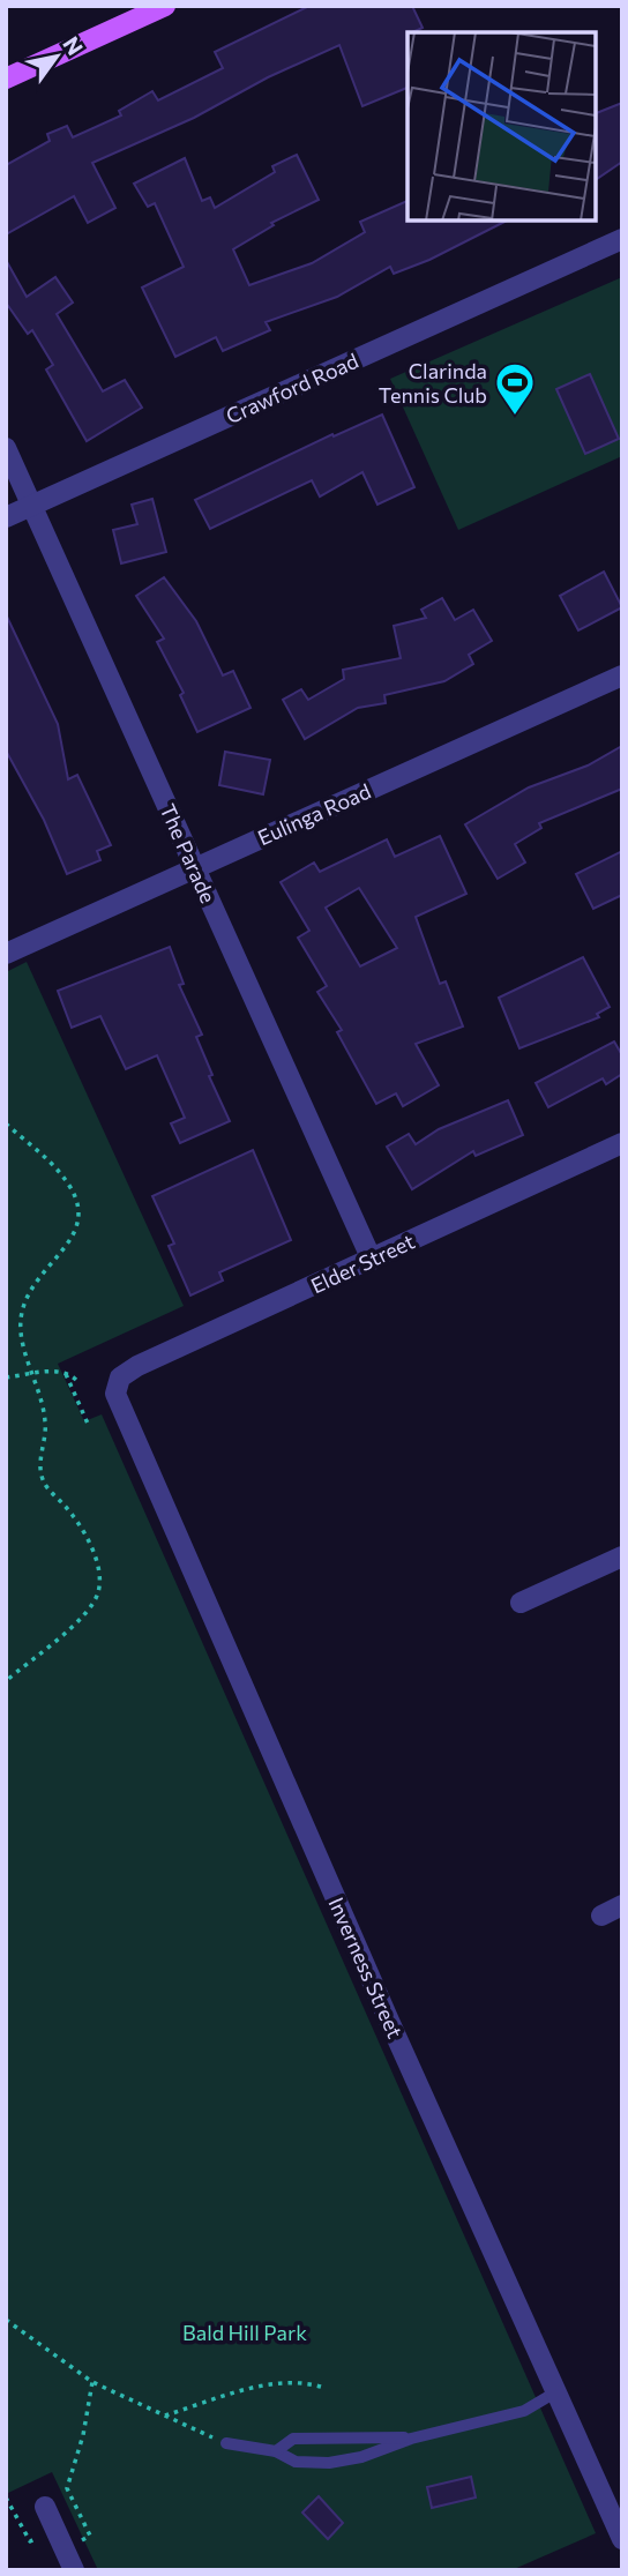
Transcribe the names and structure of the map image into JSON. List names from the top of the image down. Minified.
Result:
{"streets":{"street":["Crawford Road","Eulinga Road","The Parade","Elder Street","Inverness Street"]},"crossings":[["Crawford Road","The Parade"],["Eulinga Road","The Parade"],["The Parade","Elder Street"],["Elder Street","Inverness Street"]],"parks":["Bald Hill Park"],"places":{"sports":["Clarinda Tennis Club"]},"north":"top right"}
